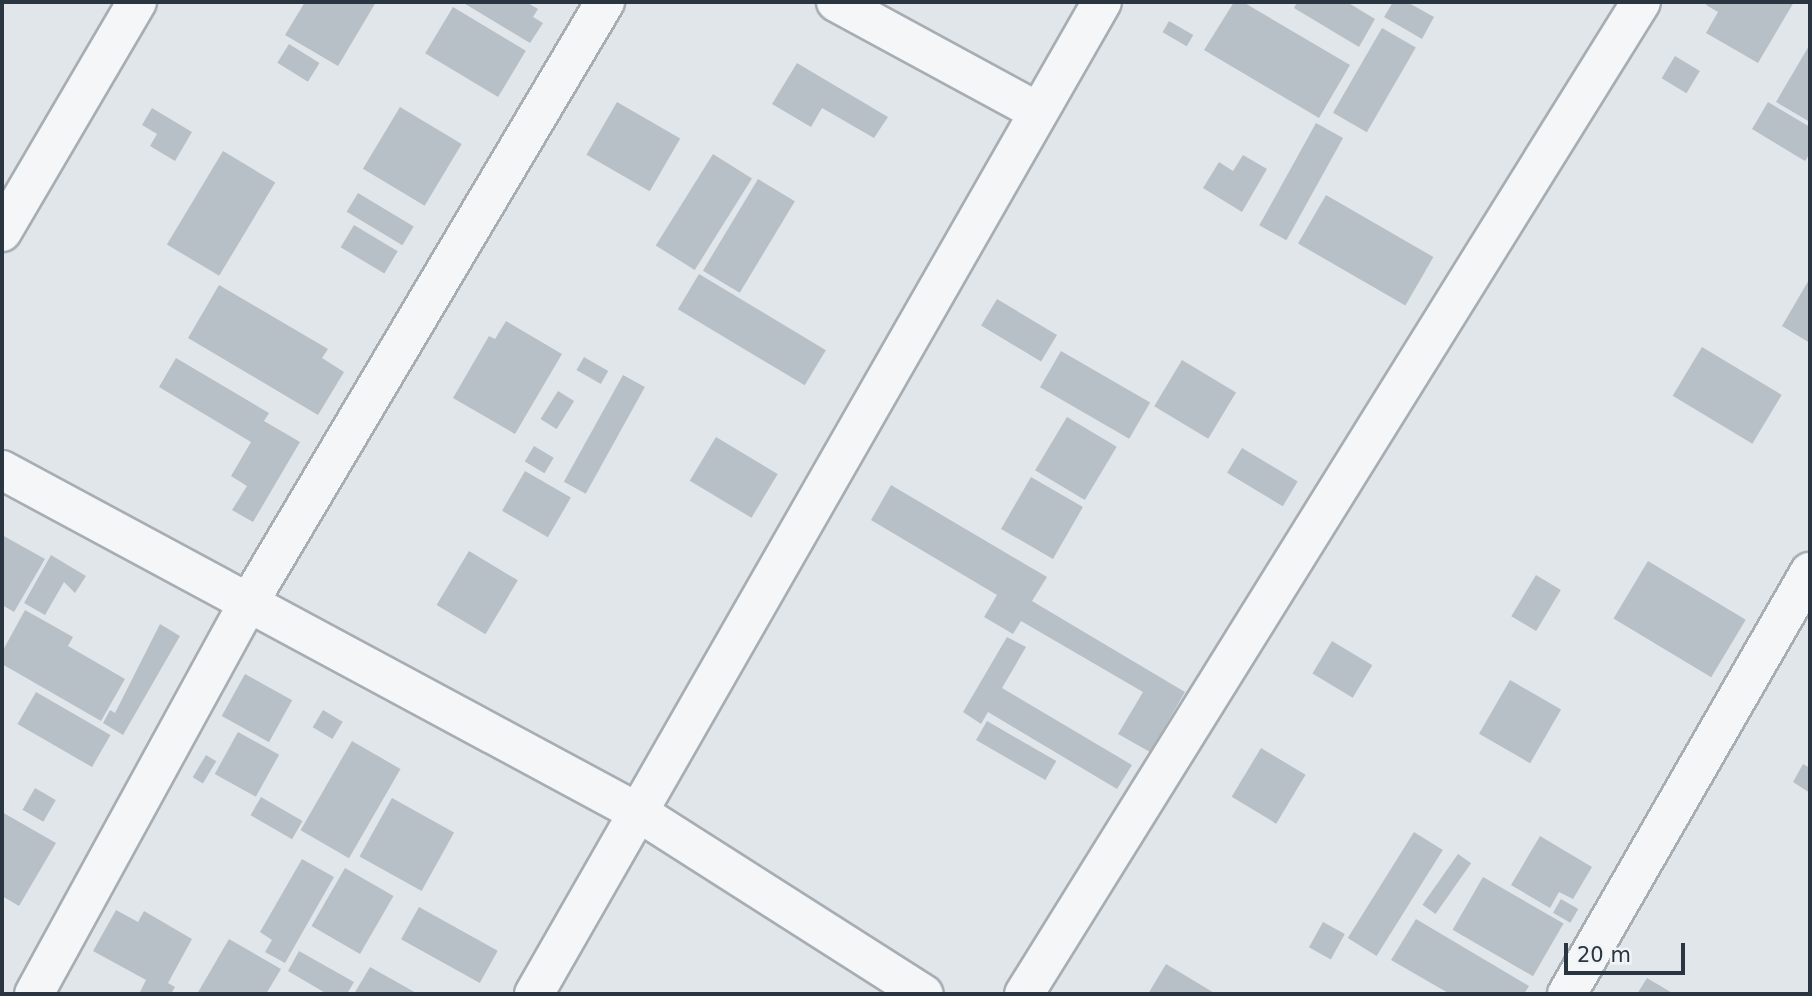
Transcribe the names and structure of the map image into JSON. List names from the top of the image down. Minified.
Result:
{"scale_bar":"20 m"}
